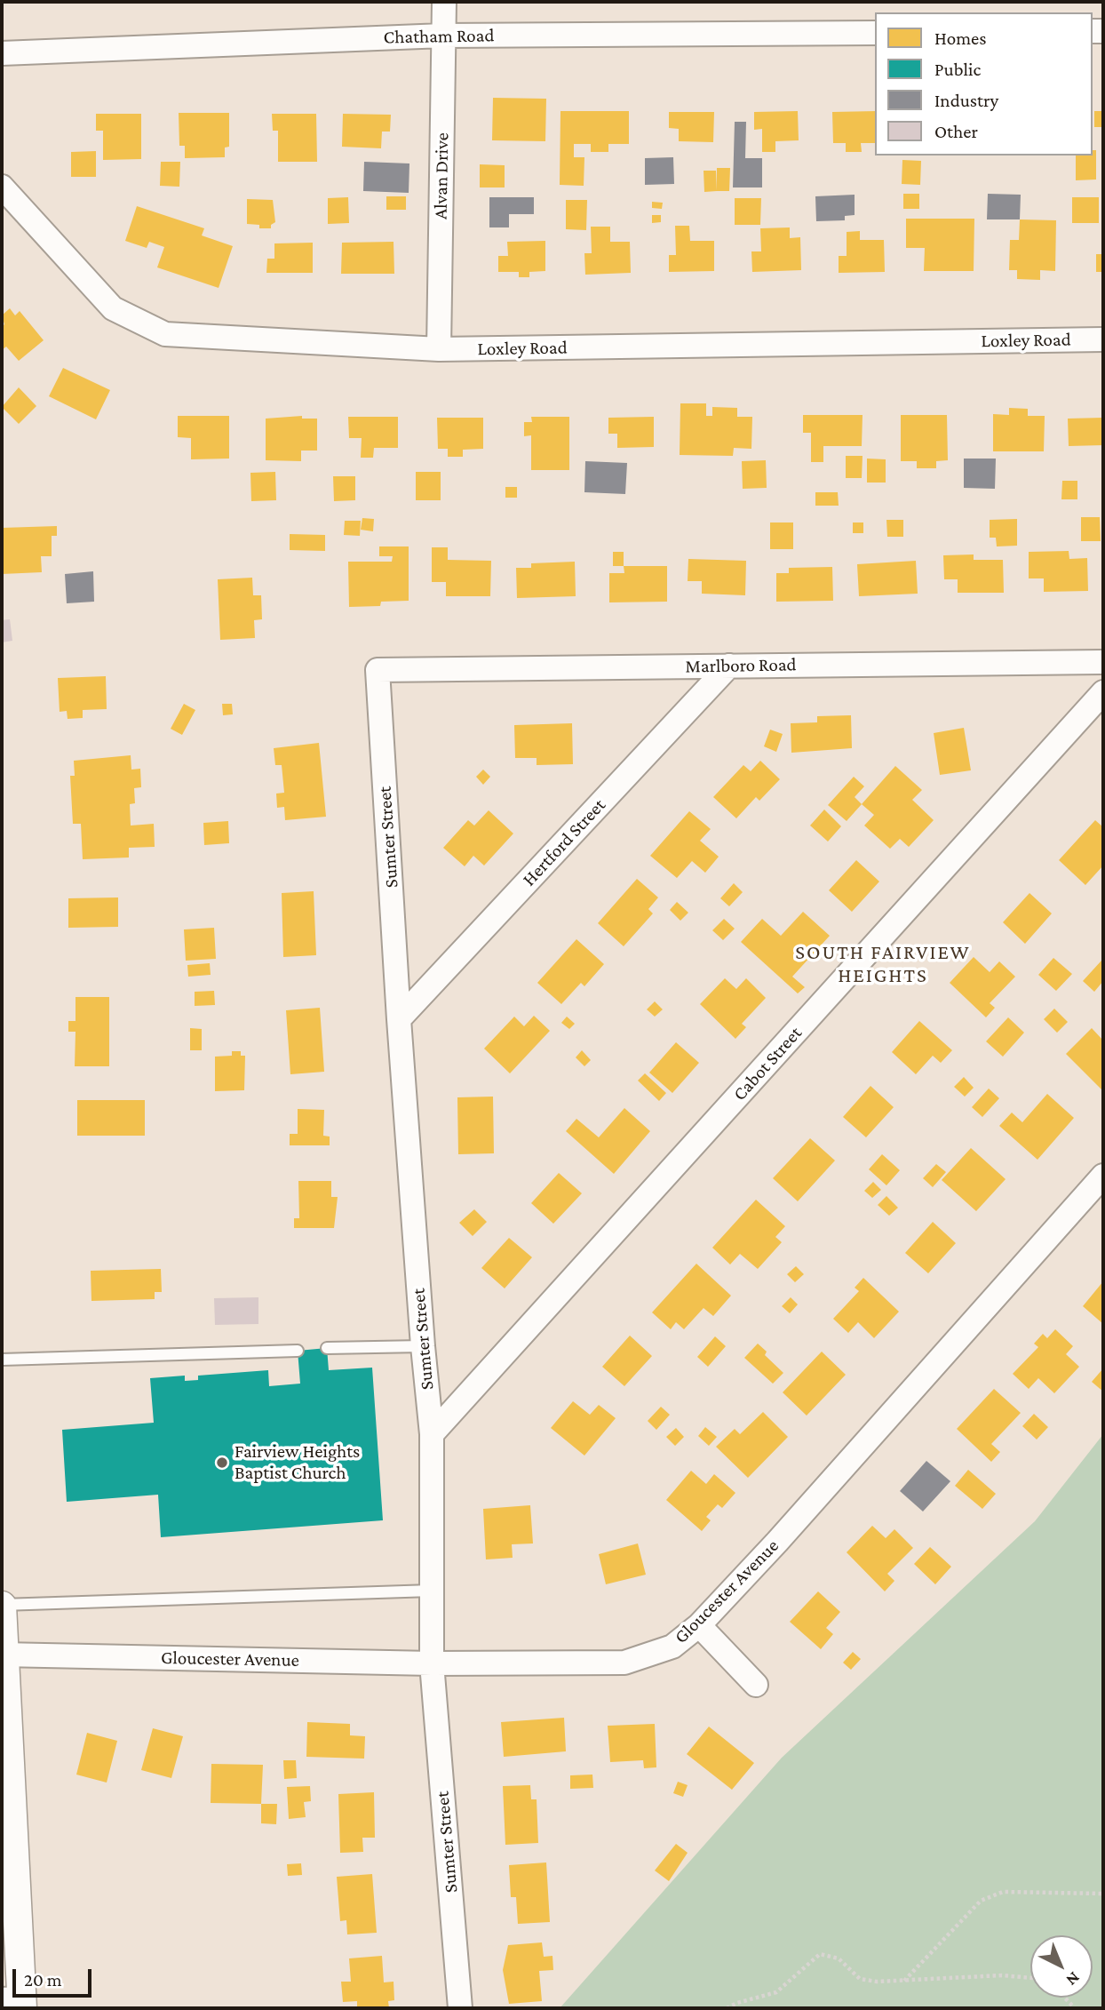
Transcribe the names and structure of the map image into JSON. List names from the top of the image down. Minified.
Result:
{"streets":{"street":["Chatham Road","Alvan Drive","Loxley Road","Marlboro Road","Sumter Street","Hertford Street","Cabot Street","Gloucester Avenue"]},"crossings":[["Chatham Road","Alvan Drive"],["Alvan Drive","Loxley Road"],["Marlboro Road","Sumter Street"],["Marlboro Road","Hertford Street"],["Sumter Street","Hertford Street"],["Sumter Street","Cabot Street"],["Sumter Street","Gloucester Avenue"]],"districts":["SOUTH FAIRVIEW HEIGHTS"],"places":["Fairview Heights Baptist Church"],"legend":["Homes","Public","Industry","Other"],"scale_bar":"20 m","north":"bottom right"}
